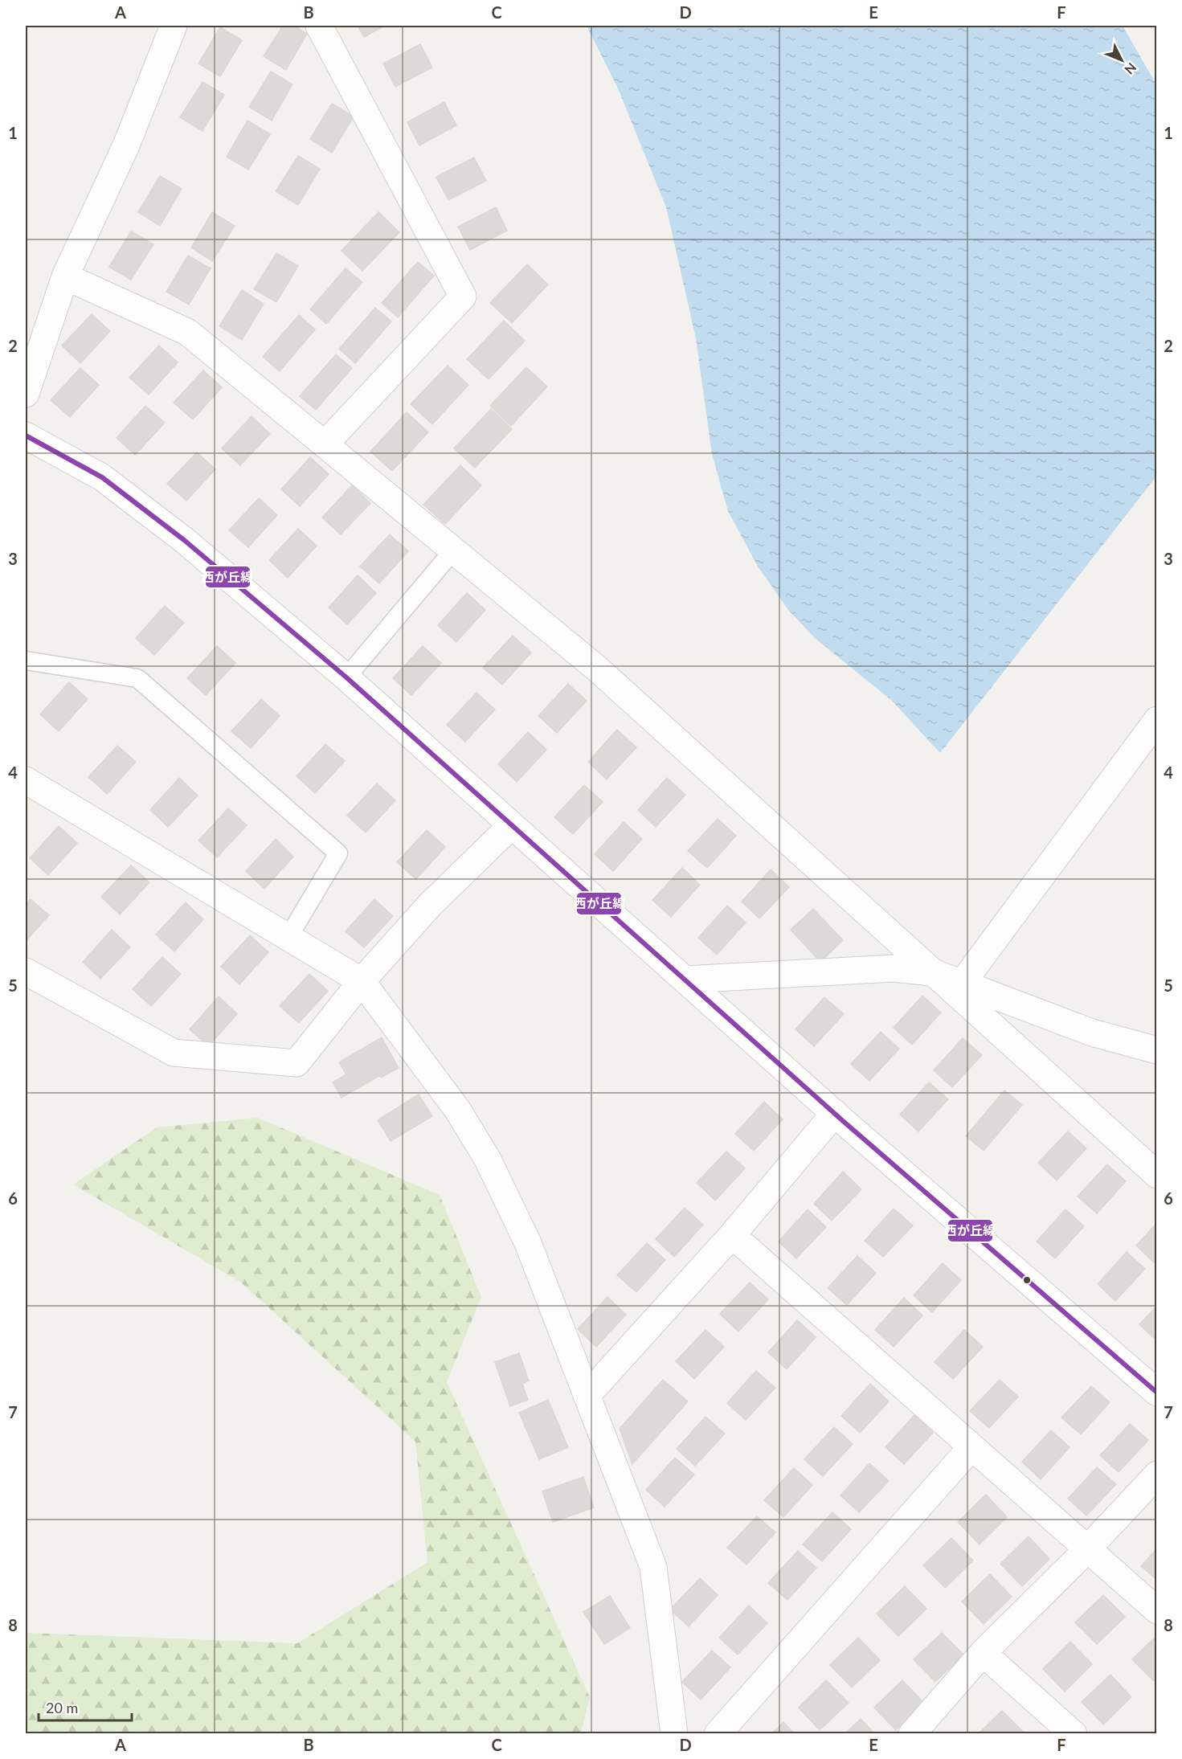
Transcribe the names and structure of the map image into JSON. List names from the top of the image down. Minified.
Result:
{"lines":["transit line 西が丘線"],"scale_bar":"20 m","north":"bottom right","grid":{"columns":["A","B","C","D","E","F"],"rows":["1","2","3","4","5","6","7","8"]}}
